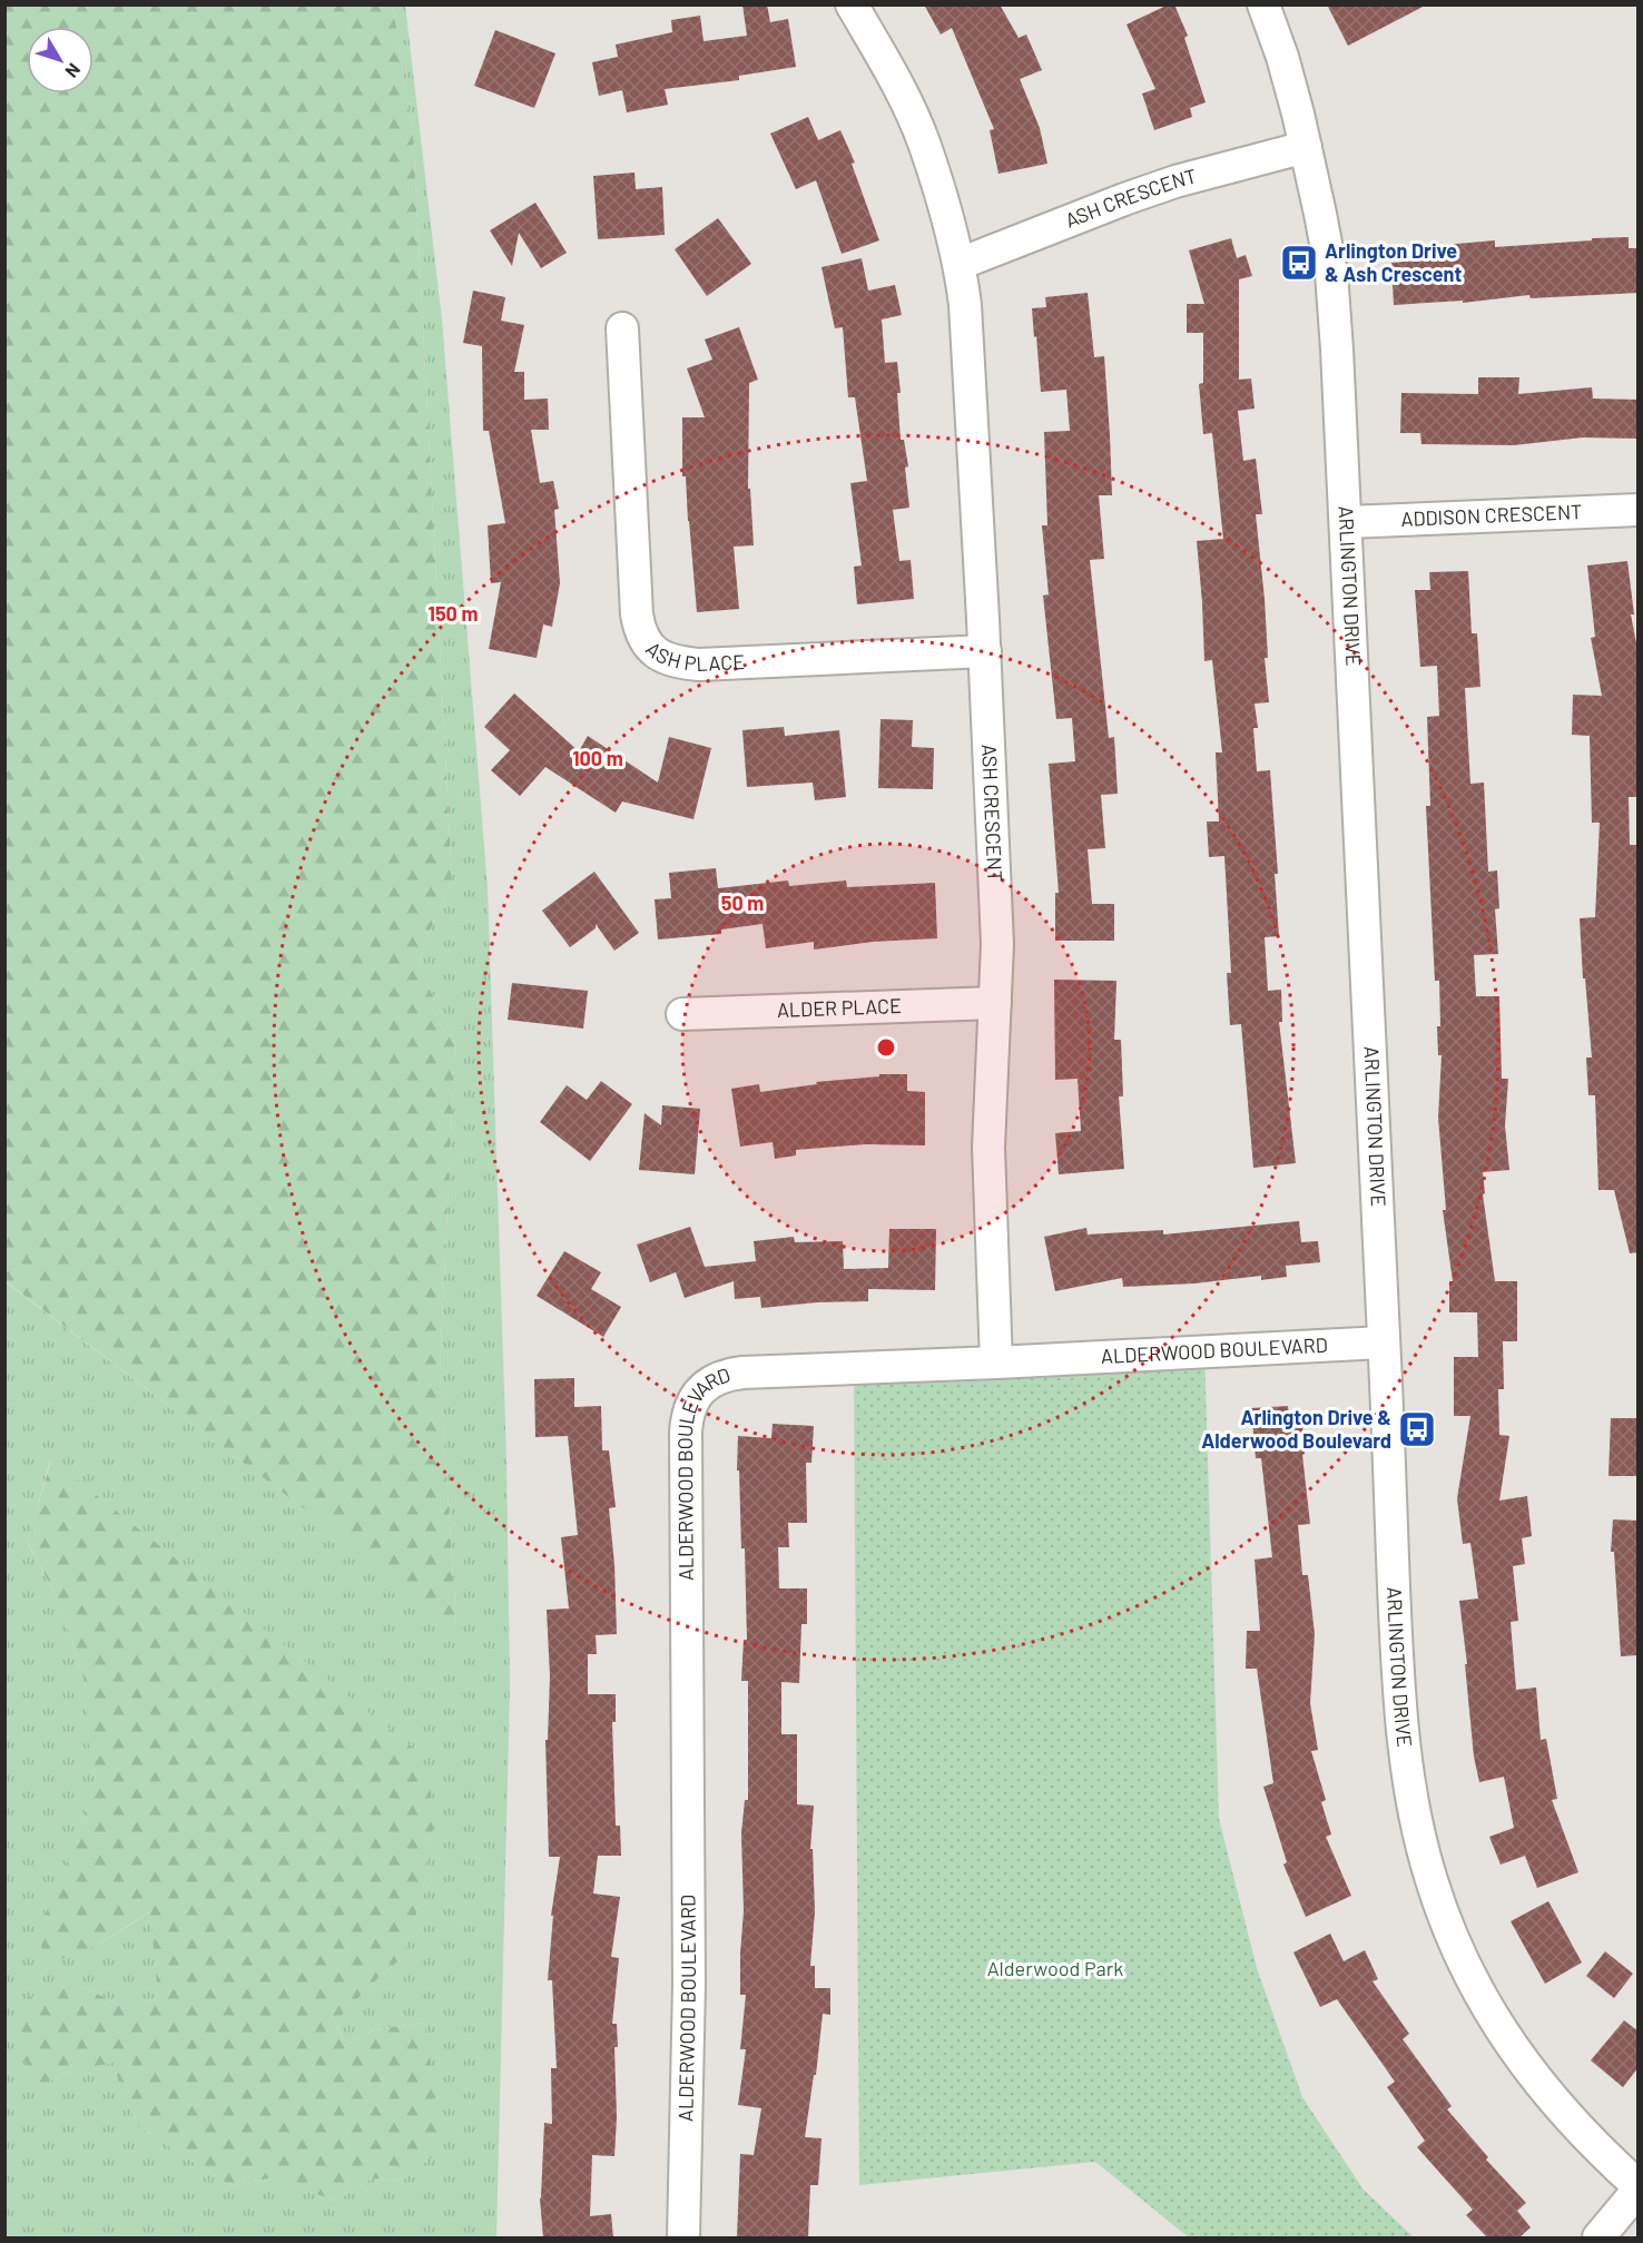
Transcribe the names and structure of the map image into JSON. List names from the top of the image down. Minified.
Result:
{"streets":{"street":["ASH CRESCENT","ADDISON CRESCENT","ARLINGTON DRIVE","ASH PLACE","ALDER PLACE","ALDERWOOD BOULEVARD"]},"crossings":[["ASH CRESCENT","ARLINGTON DRIVE"],["ASH CRESCENT","ASH PLACE"],["ASH CRESCENT","ALDER PLACE"],["ASH CRESCENT","ALDERWOOD BOULEVARD"],["ADDISON CRESCENT","ARLINGTON DRIVE"],["ARLINGTON DRIVE","ALDERWOOD BOULEVARD"]],"parks":["Alderwood Park"],"places":{"bus stop":["Arlington Drive & Ash Crescent","Arlington Drive & Alderwood Boulevard"]},"north":"bottom right","rings":["150 m","100 m","50 m"]}
